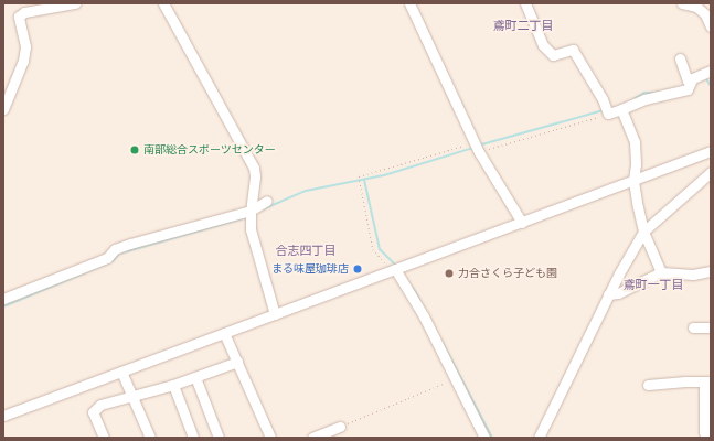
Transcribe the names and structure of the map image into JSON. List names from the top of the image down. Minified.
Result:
{"districts":["鳶町二丁目","合志四丁目","鳶町一丁目"],"places":["南部総合スポーツセンター","まる味屋珈琲店","力合さくら子ども園"]}
